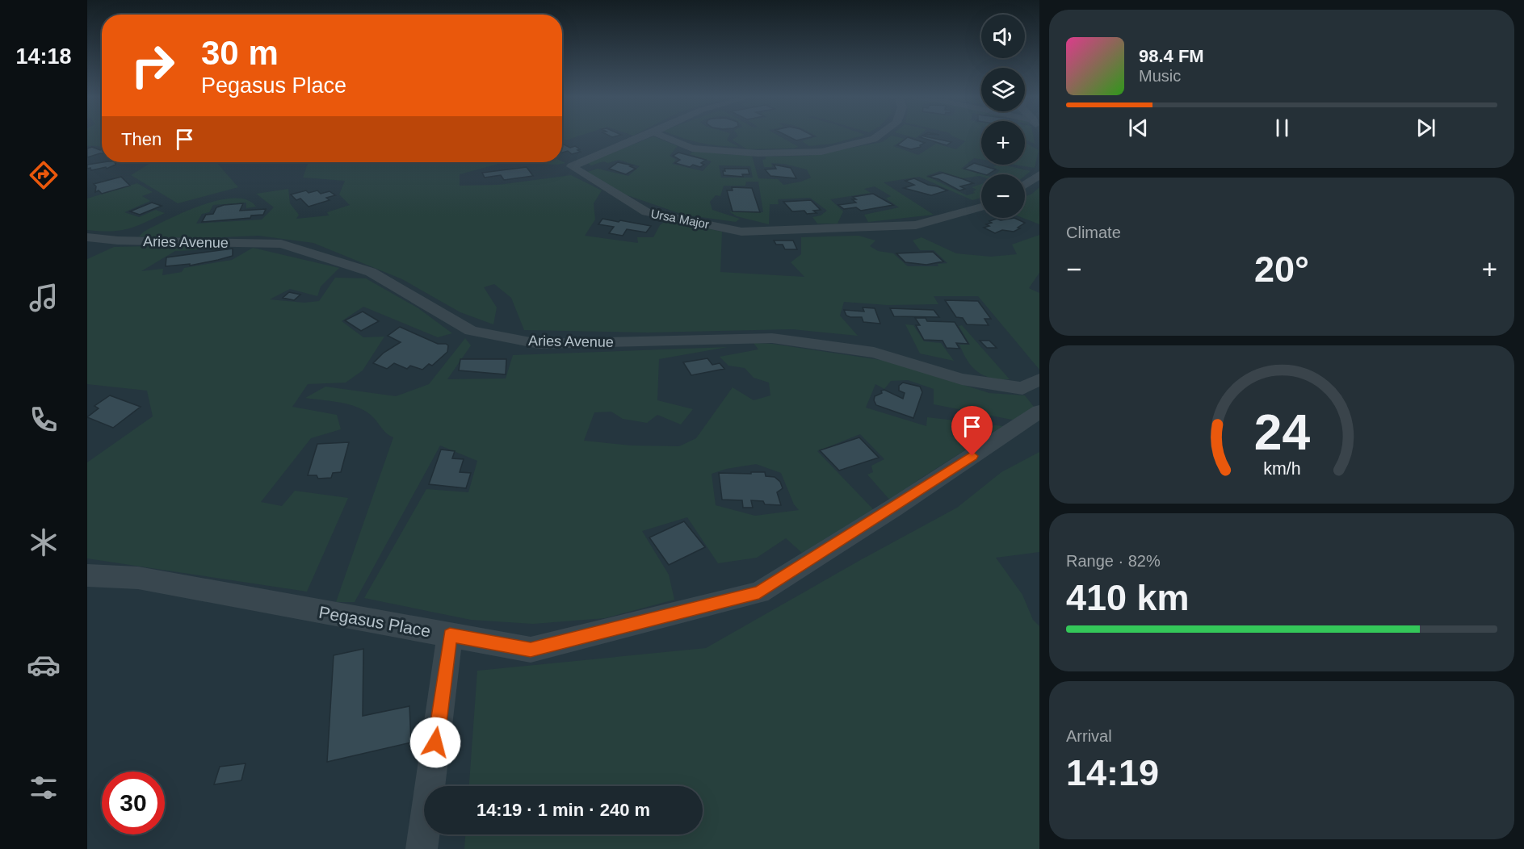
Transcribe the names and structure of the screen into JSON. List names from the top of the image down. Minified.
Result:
{"streets":{"street":["Ursa Major","Aries Avenue","Pegasus Place"]},"page":{"tabs":"14:18","map_buttons":["+","−"],"turn":["30 m","Pegasus Place"],"song":["98.4 FM","Music"],"then":"Then","tile":["Climate",["Range · 82%","410 km"],["Arrival","14:19"]],"heat":["−","20°","+"],"limit":"30","trip":"14:19 · 1 min · 240 m","gauge":["24","km/h"]}}
